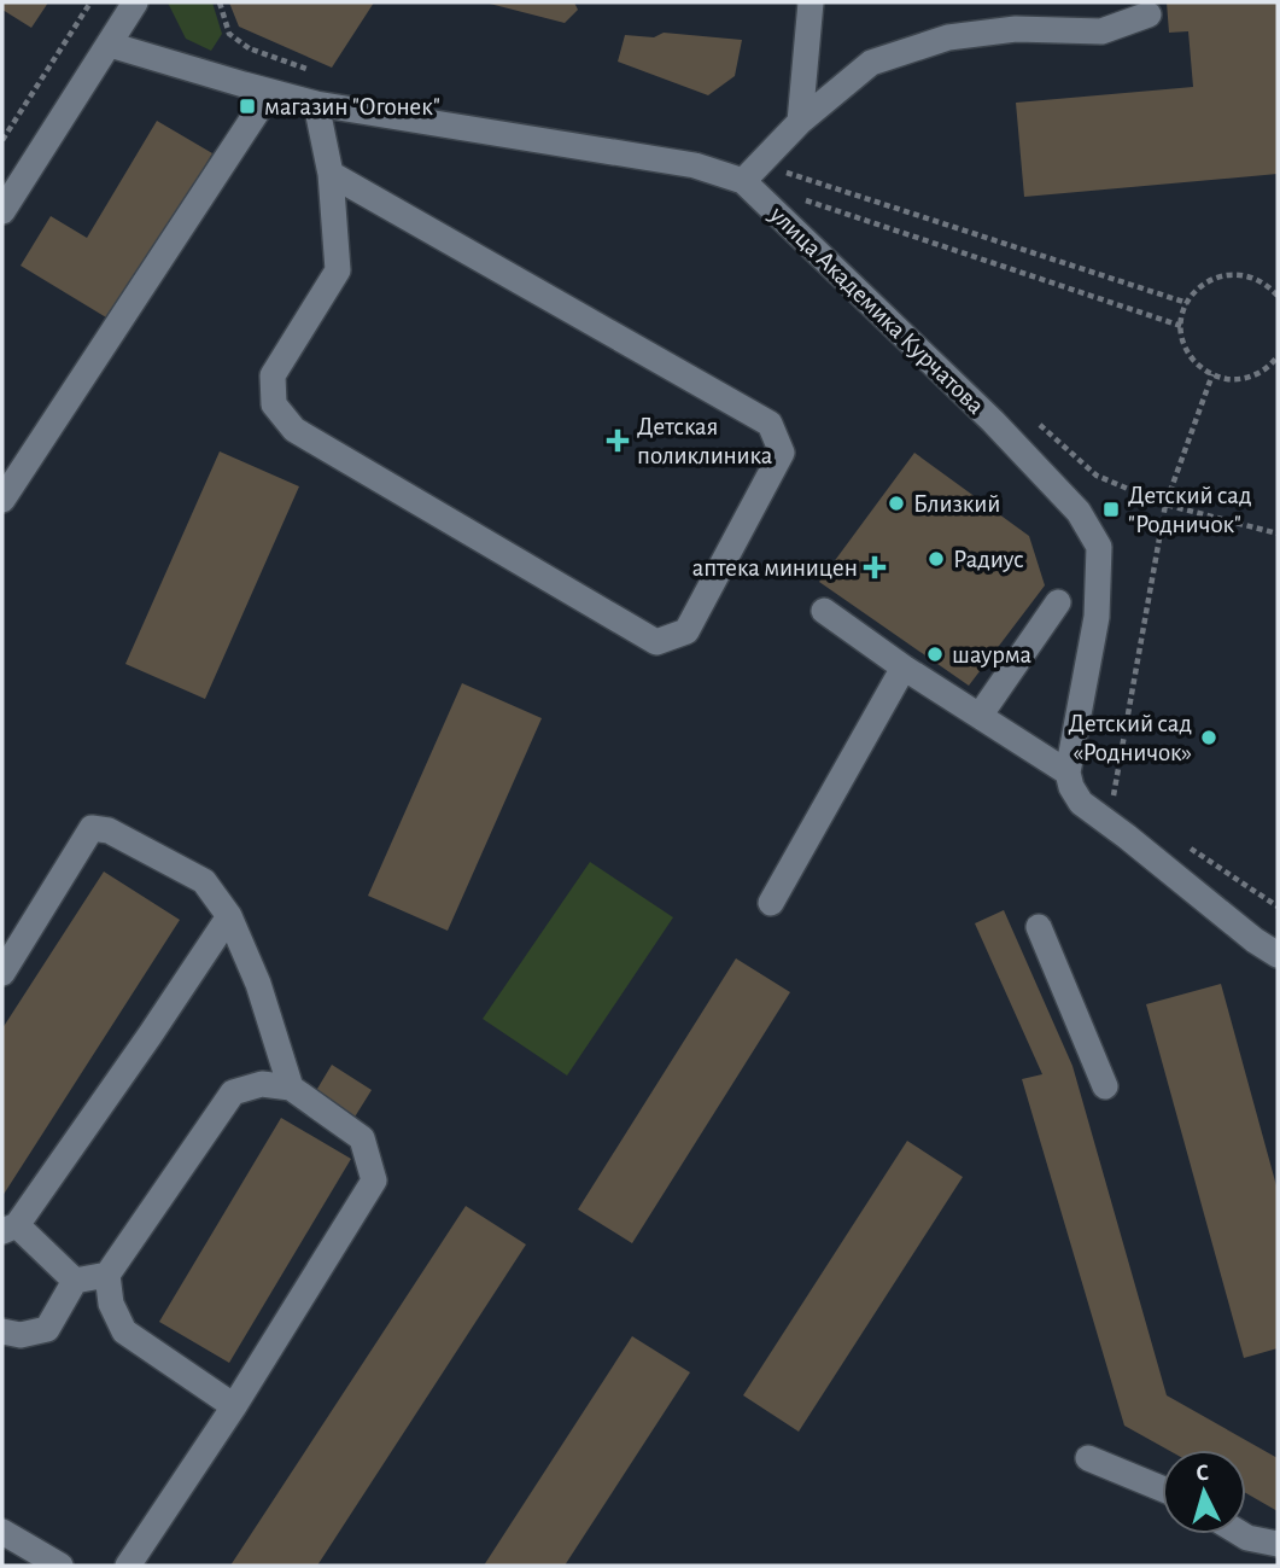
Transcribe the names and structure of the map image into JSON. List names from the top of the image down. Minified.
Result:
{"streets":{"street":["улица Академика Курчатова"]},"places":{"transit":["магазин \"Огонек\"","Детский сад \"Родничок\""],"health":["Детская поликлиника","аптека миницен"],"other":["Близкий","Радиус","шаурма","Детский сад «Родничок»"]},"north":"top"}
